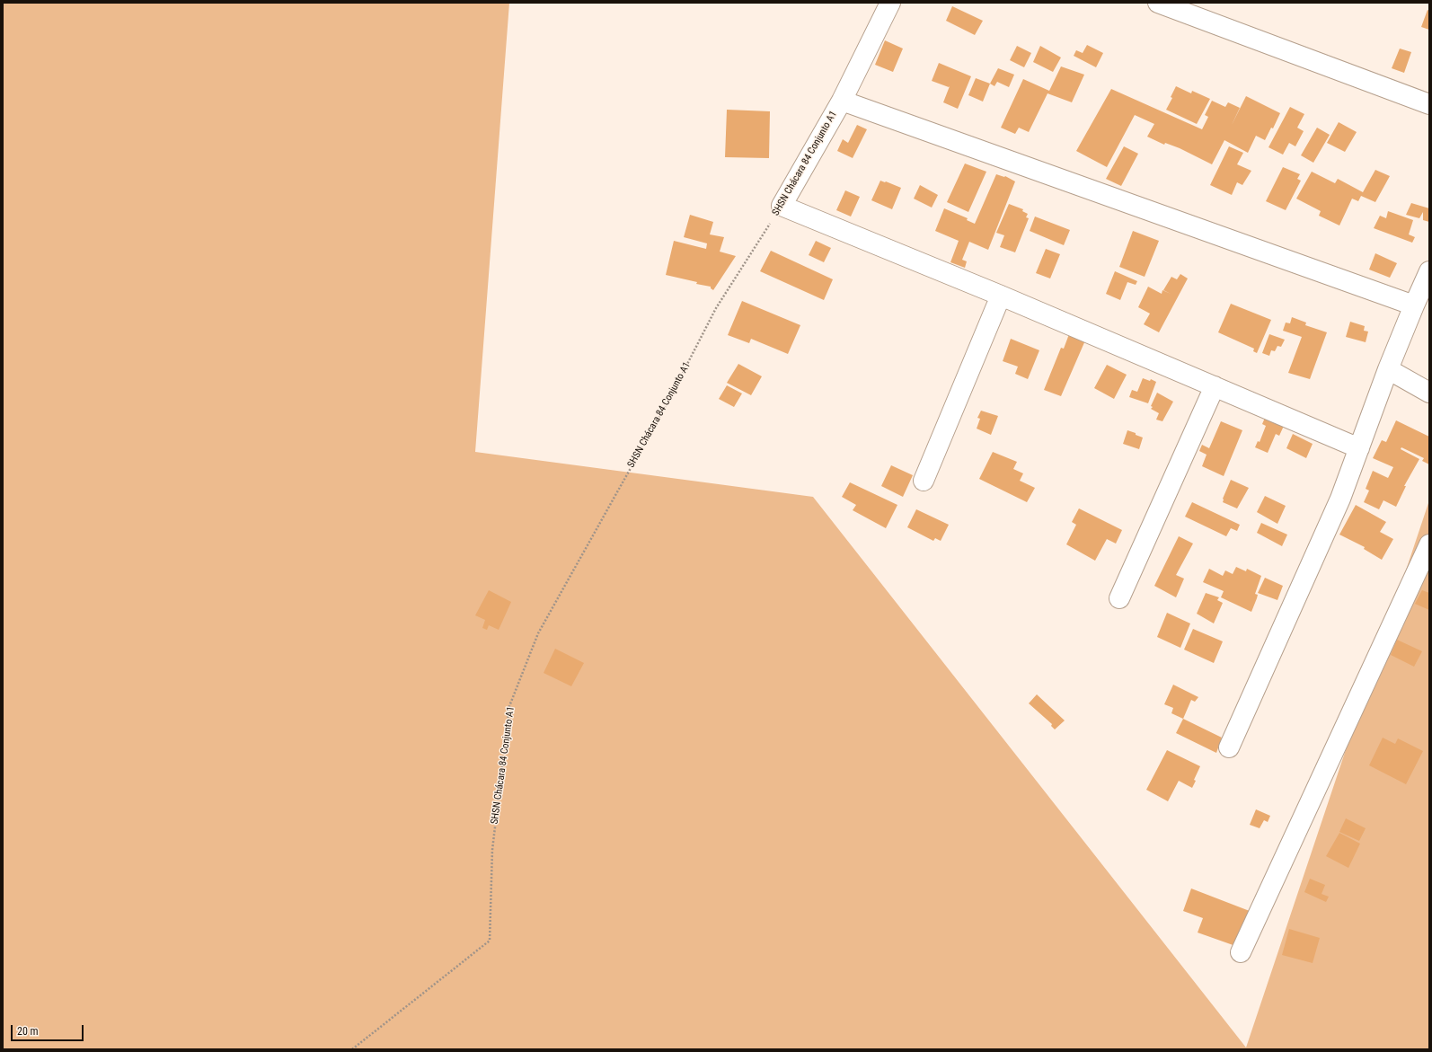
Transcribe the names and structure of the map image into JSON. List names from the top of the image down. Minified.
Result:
{"streets":{"street":["SHSN Chácara 84 Conjunto A1"]},"scale_bar":"20 m"}
